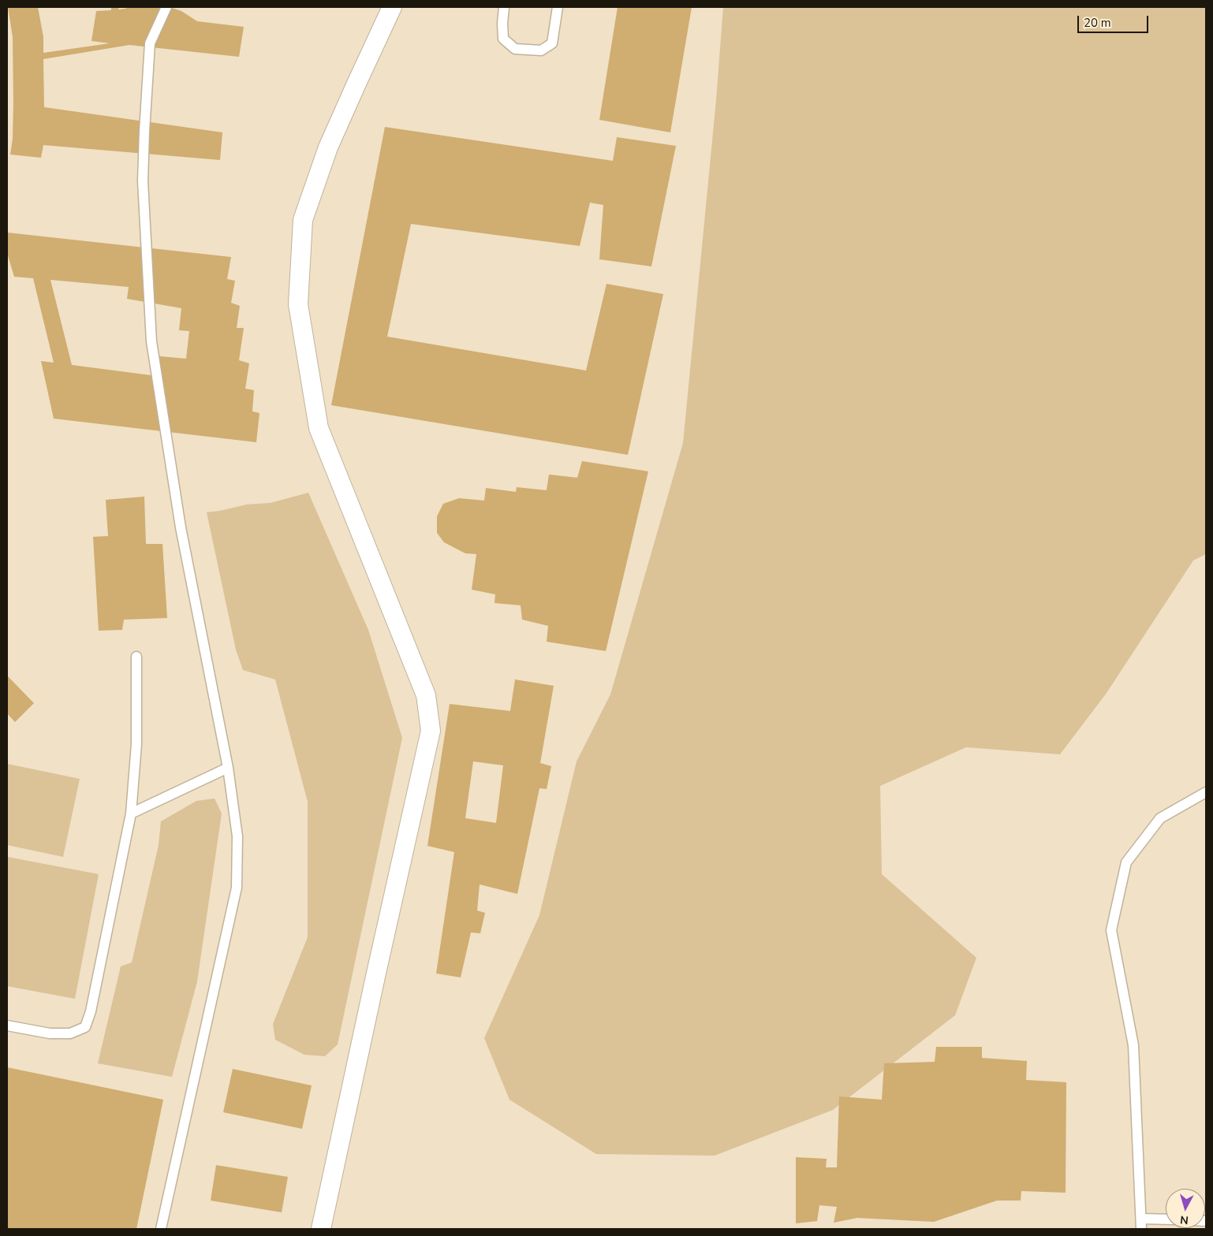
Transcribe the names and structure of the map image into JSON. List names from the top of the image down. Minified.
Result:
{"scale_bar":"20 m","north":"bottom"}
